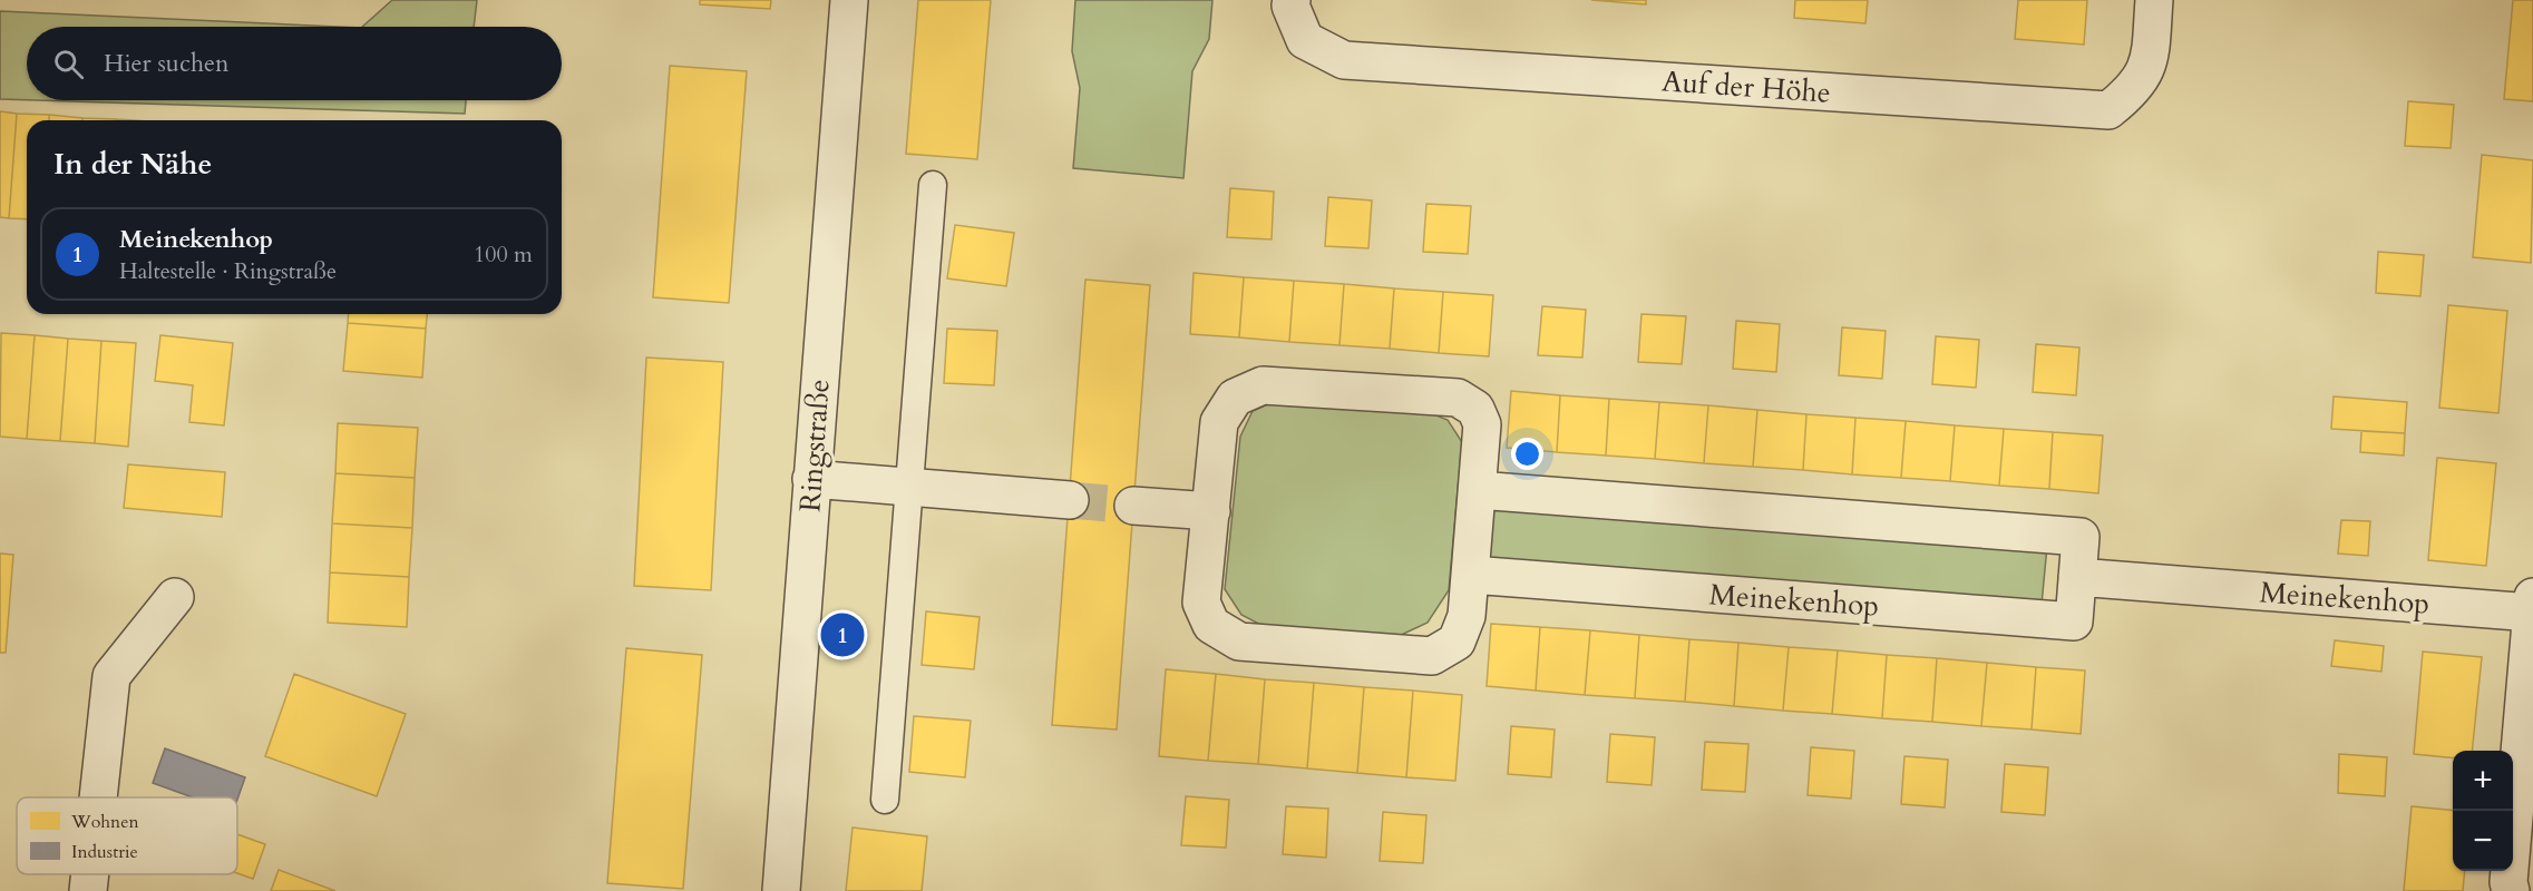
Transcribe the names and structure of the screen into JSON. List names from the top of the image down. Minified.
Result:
{"streets":{"street":["Auf der Höhe","Ringstraße","Meinekenhop"]},"legend":["Wohnen","Industrie"],"page":{"search":"Hier suchen","heading":"In der Nähe","list":[{"mark":"1","name":"Meinekenhop","note":"Haltestelle · Ringstraße","value":"100 m"}],"pins":"1","map_buttons":["+","−"]}}
